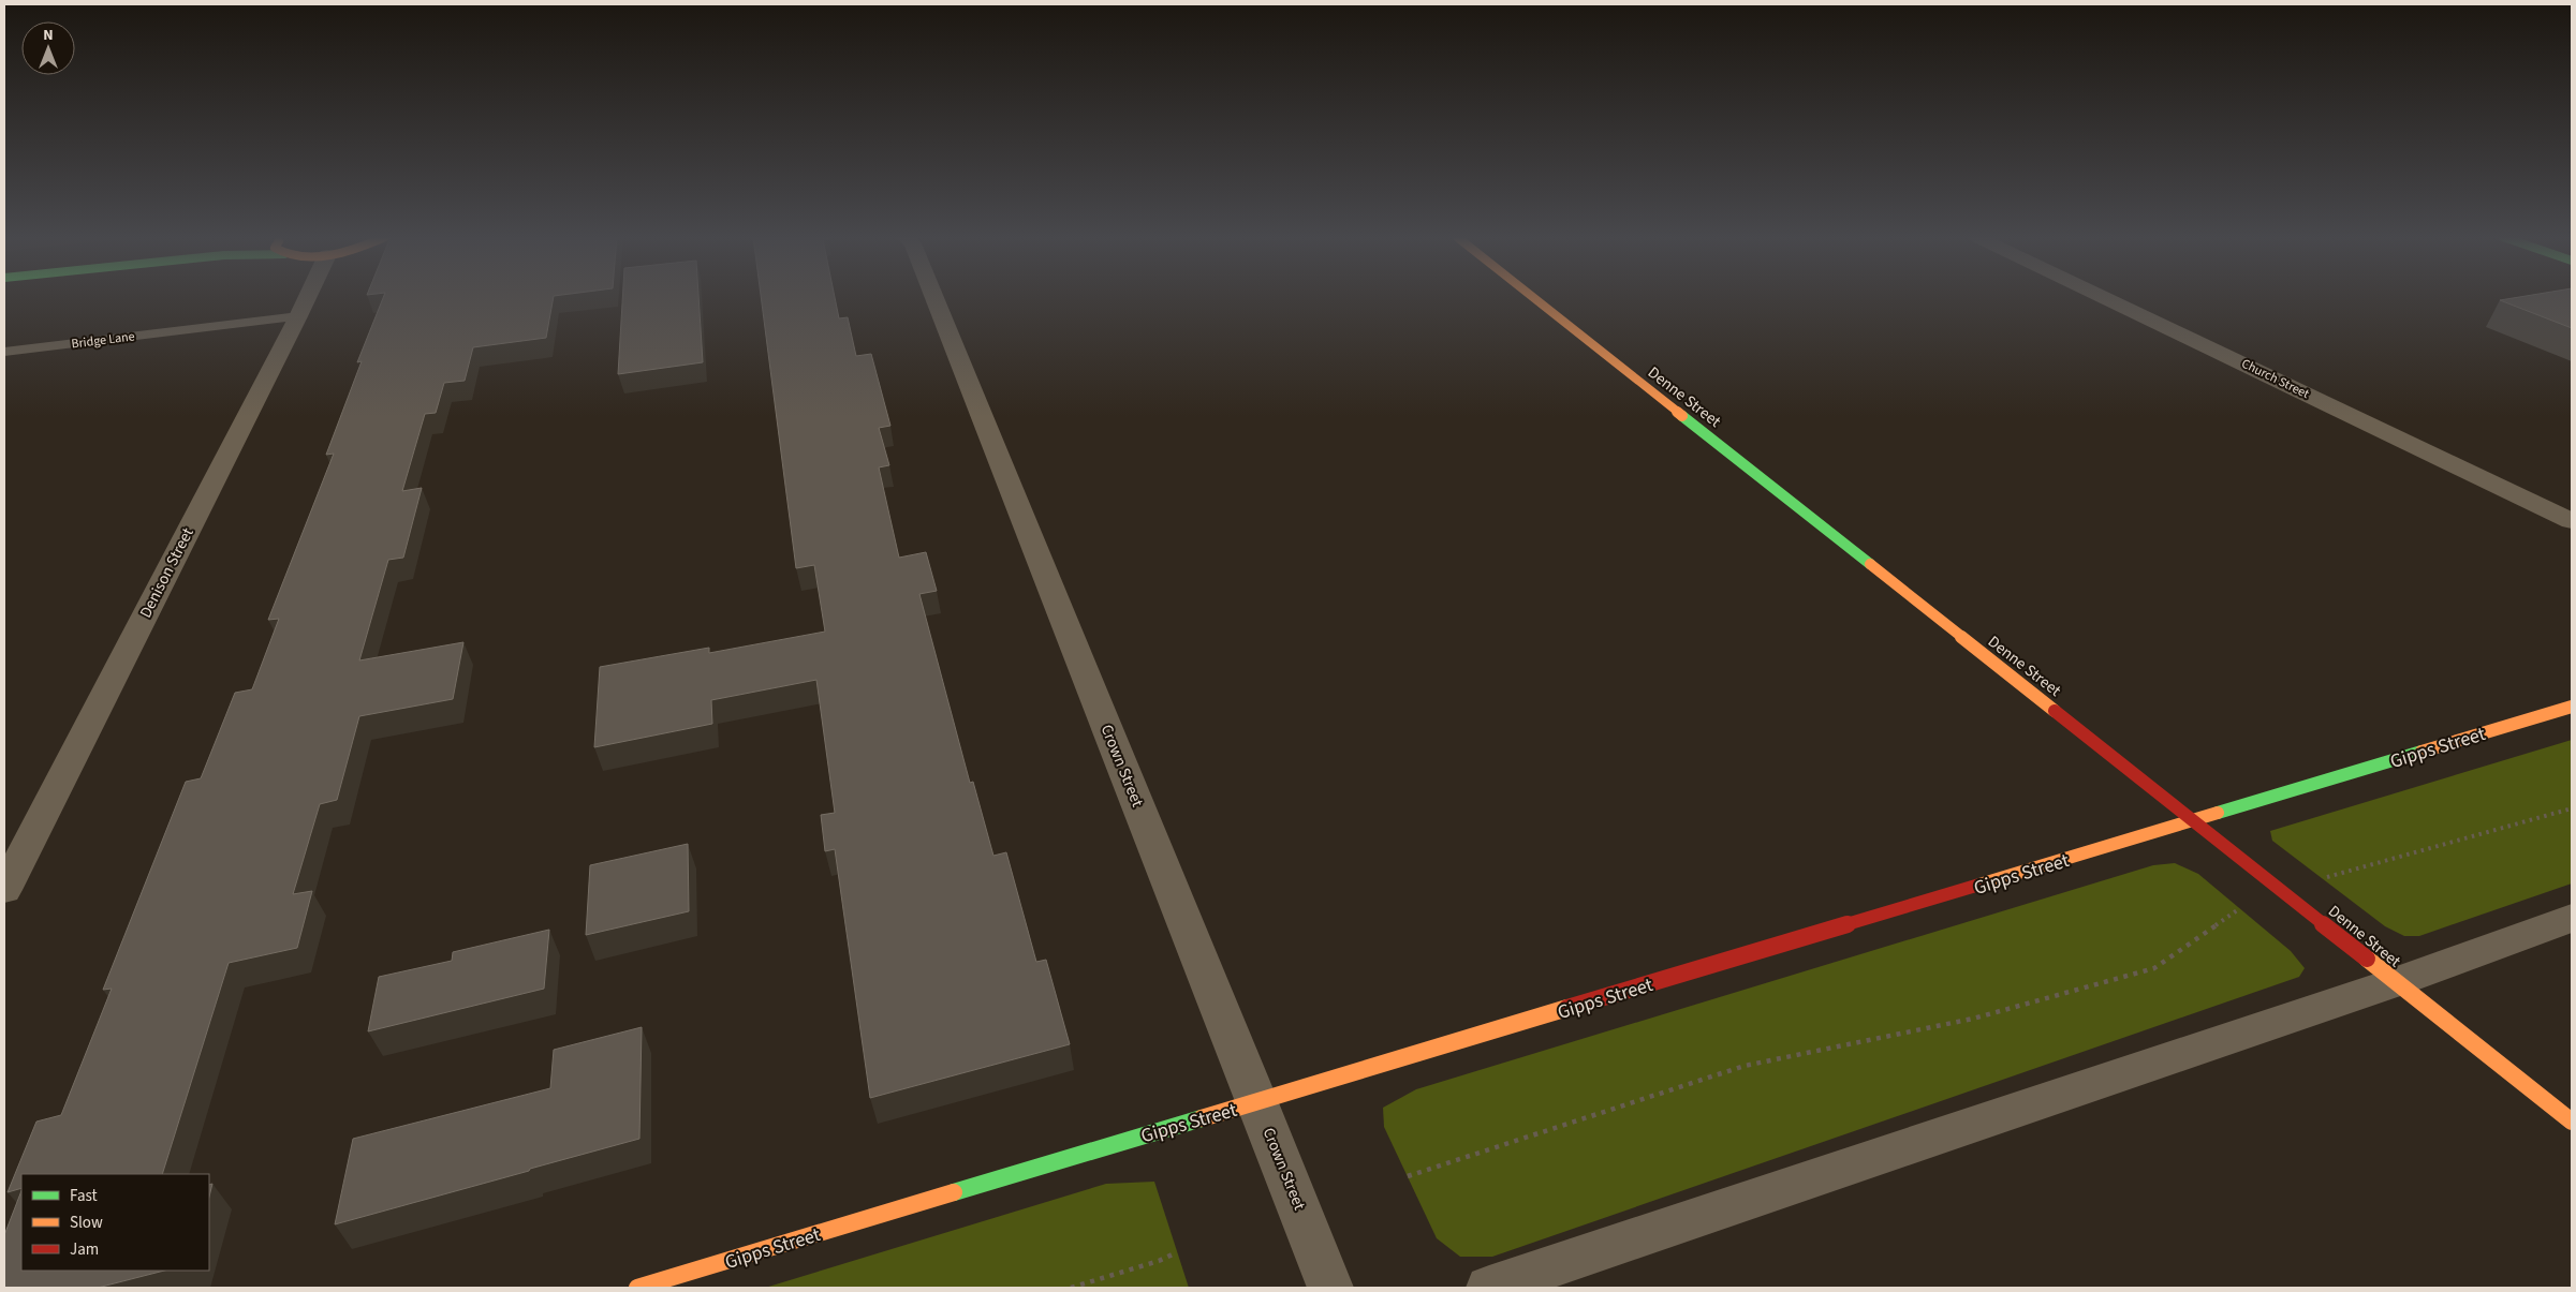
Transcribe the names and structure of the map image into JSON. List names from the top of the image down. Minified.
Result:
{"streets":{"street":["Church Street","Denne Street","Denison Street","Gipps Street","Crown Street"],"lane":["Bridge Lane"]},"crossings":[["Bridge Lane","Denison Street"],["Denne Street","Gipps Street"],["Gipps Street","Crown Street"]],"legend":["Fast","Slow","Jam"],"north":"top"}
